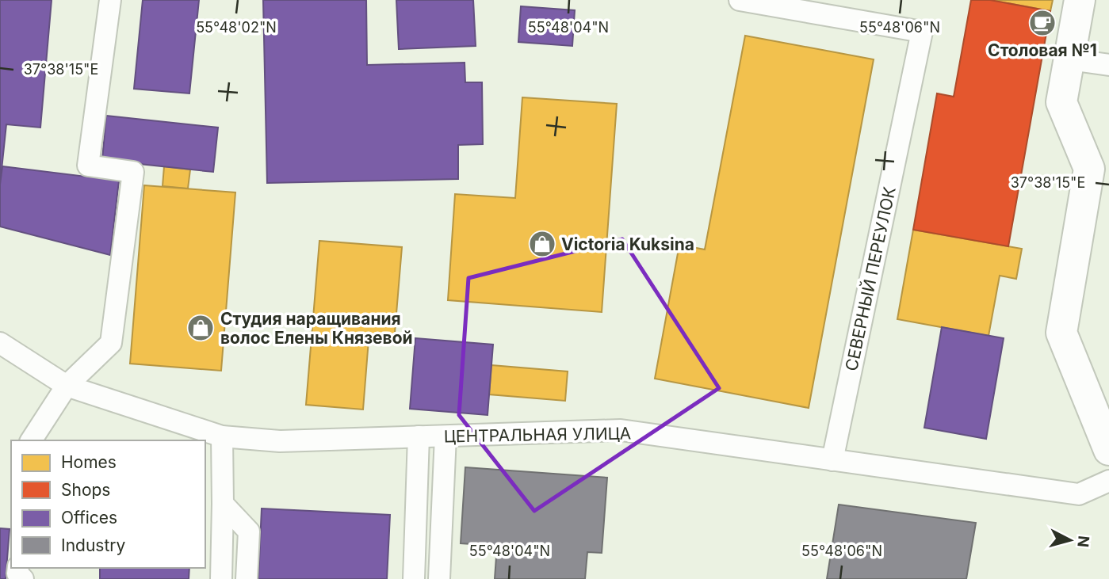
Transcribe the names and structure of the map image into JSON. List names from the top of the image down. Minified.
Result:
{"streets":{"lane":["СЕВЕРНЫЙ ПЕРЕУЛОК","ЦЕНТРАЛЬНАЯ УЛИЦА"]},"crossings":[["СЕВЕРНЫЙ ПЕРЕУЛОК","ЦЕНТРАЛЬНАЯ УЛИЦА"]],"places":{"cafe":["Столовая №1"],"shop":["Victoria Kuksina","Студия наращивания волос Елены Князевой"]},"legend":["Homes","Shops","Offices","Industry"],"north":"right","coordinates":["55°48'02\"N","55°48'04\"N","55°48'06\"N","37°38'15\"E"]}
